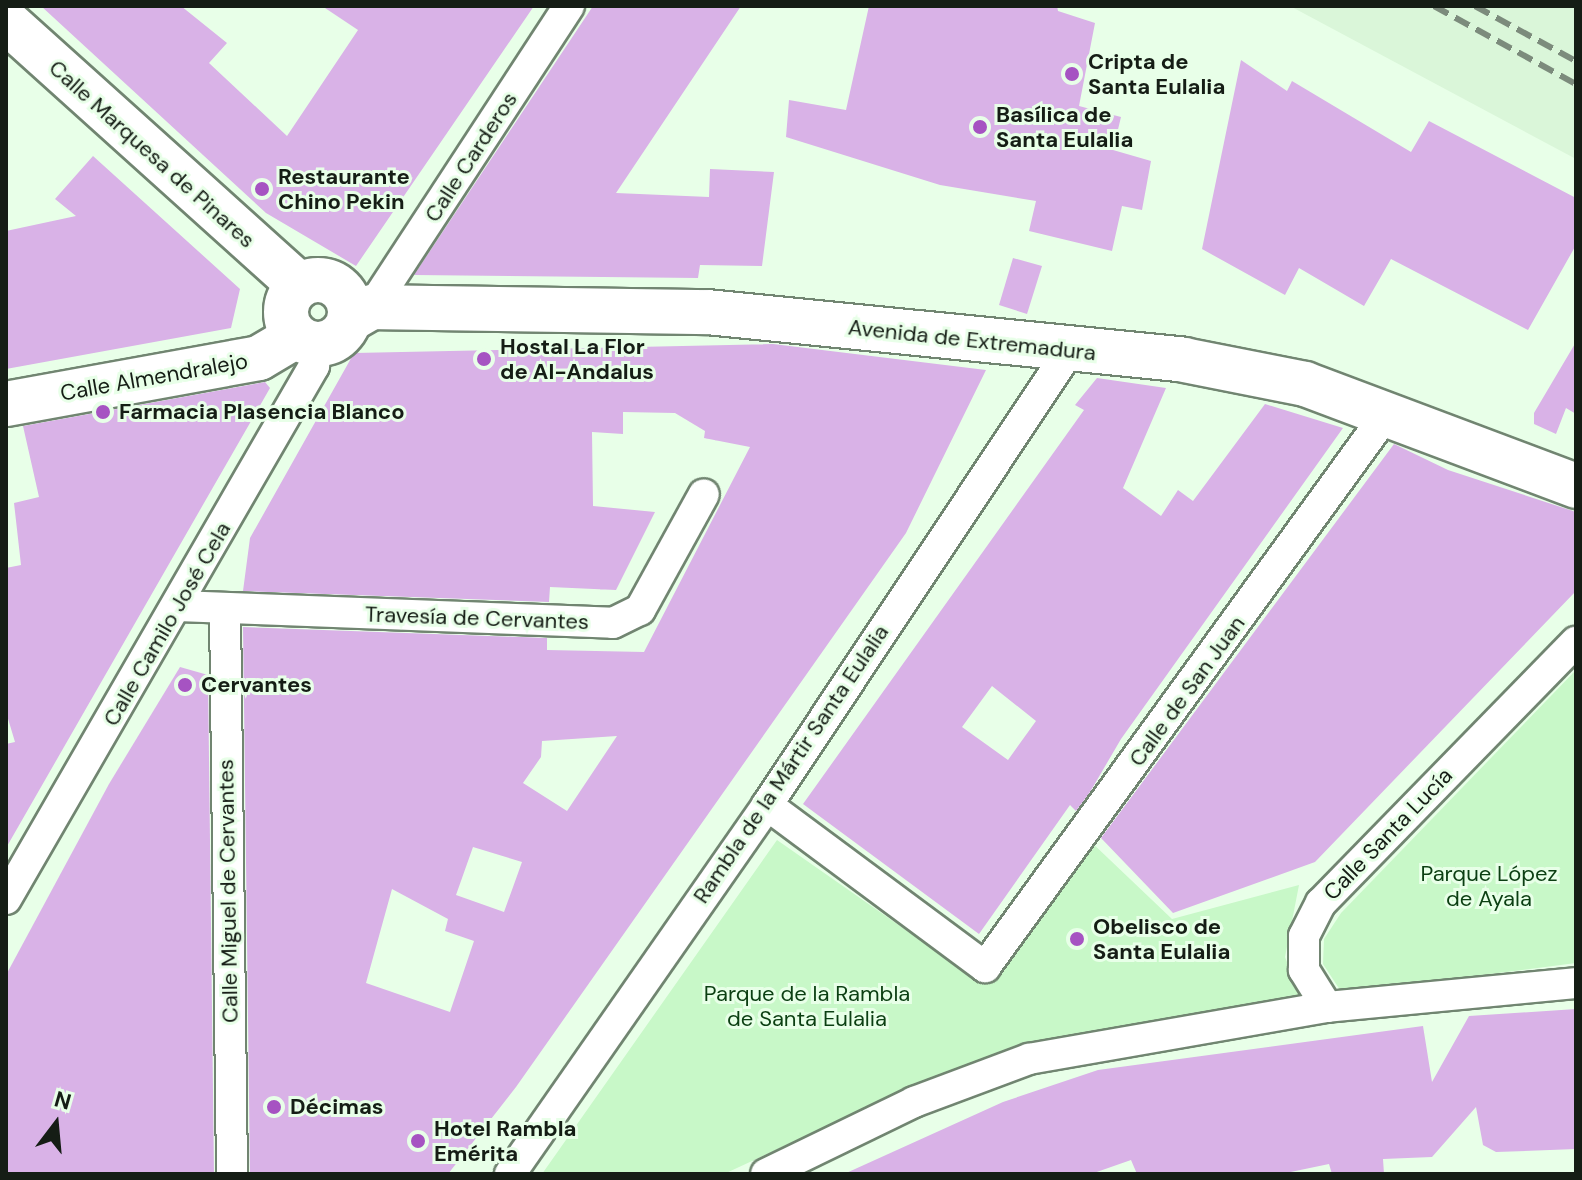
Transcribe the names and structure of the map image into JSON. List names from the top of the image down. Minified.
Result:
{"streets":{"main road":["Calle Marquesa de Pinares","Avenida de Extremadura","Calle Almendralejo"],"street":["Calle Carderos","Travesía de Cervantes","Calle Camilo José Cela","Calle de San Juan","Rambla de la Mártir Santa Eulalia","Calle Santa Lucía","Calle Miguel de Cervantes"]},"crossings":[["Calle Marquesa de Pinares","Calle Carderos"],["Calle Marquesa de Pinares","Avenida de Extremadura"],["Calle Marquesa de Pinares","Calle Almendralejo"],["Calle Marquesa de Pinares","Calle Camilo José Cela"],["Calle Carderos","Avenida de Extremadura"],["Calle Carderos","Calle Almendralejo"],["Calle Carderos","Calle Camilo José Cela"],["Avenida de Extremadura","Calle Almendralejo"],["Avenida de Extremadura","Calle Camilo José Cela"],["Avenida de Extremadura","Calle de San Juan"],["Avenida de Extremadura","Rambla de la Mártir Santa Eulalia"],["Calle Almendralejo","Calle Camilo José Cela"],["Travesía de Cervantes","Calle Camilo José Cela"],["Travesía de Cervantes","Calle Miguel de Cervantes"],["Calle de San Juan","Rambla de la Mártir Santa Eulalia"]],"parks":["Parque López de Ayala","Parque de la Rambla de Santa Eulalia"],"places":["Cripta de Santa Eulalia","Basílica de Santa Eulalia","Restaurante Chino Pekin","Hostal La Flor de Al-Andalus","Farmacia Plasencia Blanco","Cervantes","Obelisco de Santa Eulalia","Décimas","Hotel Rambla Emérita"],"north":"top"}
